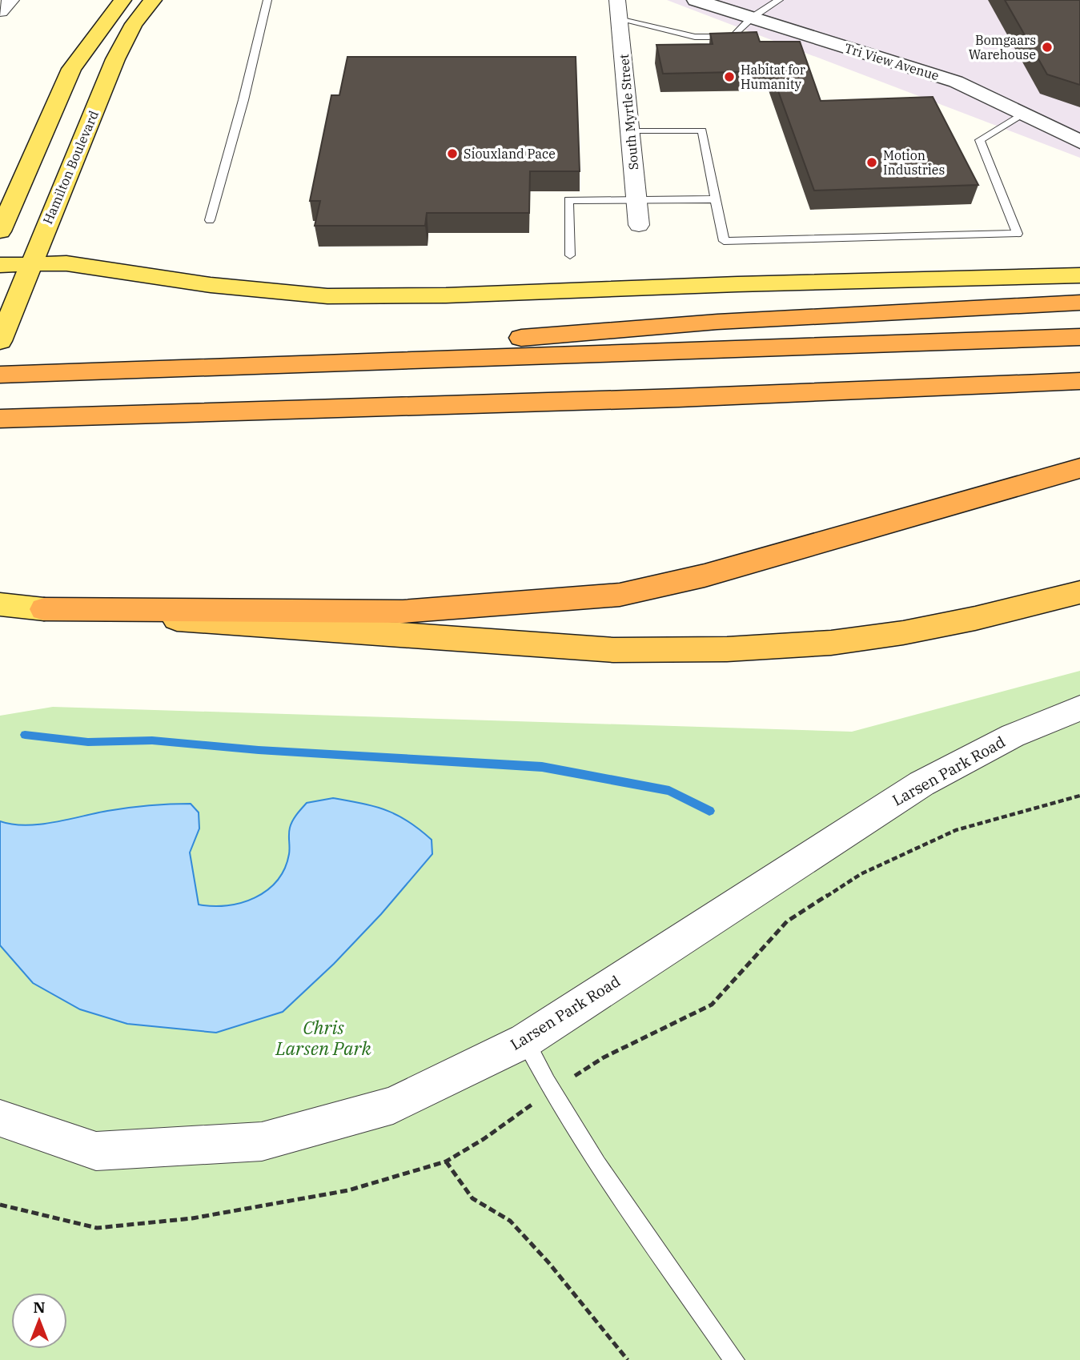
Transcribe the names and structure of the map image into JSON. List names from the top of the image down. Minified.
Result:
{"streets":{"main road":["Hamilton Boulevard"],"street":["Tri View Avenue","South Myrtle Street","Larsen Park Road"]},"parks":["Chris Larsen Park"],"places":["Bomgaars Warehouse","Habitat for Humanity","Siouxland Pace","Motion Industries"],"north":"top"}
